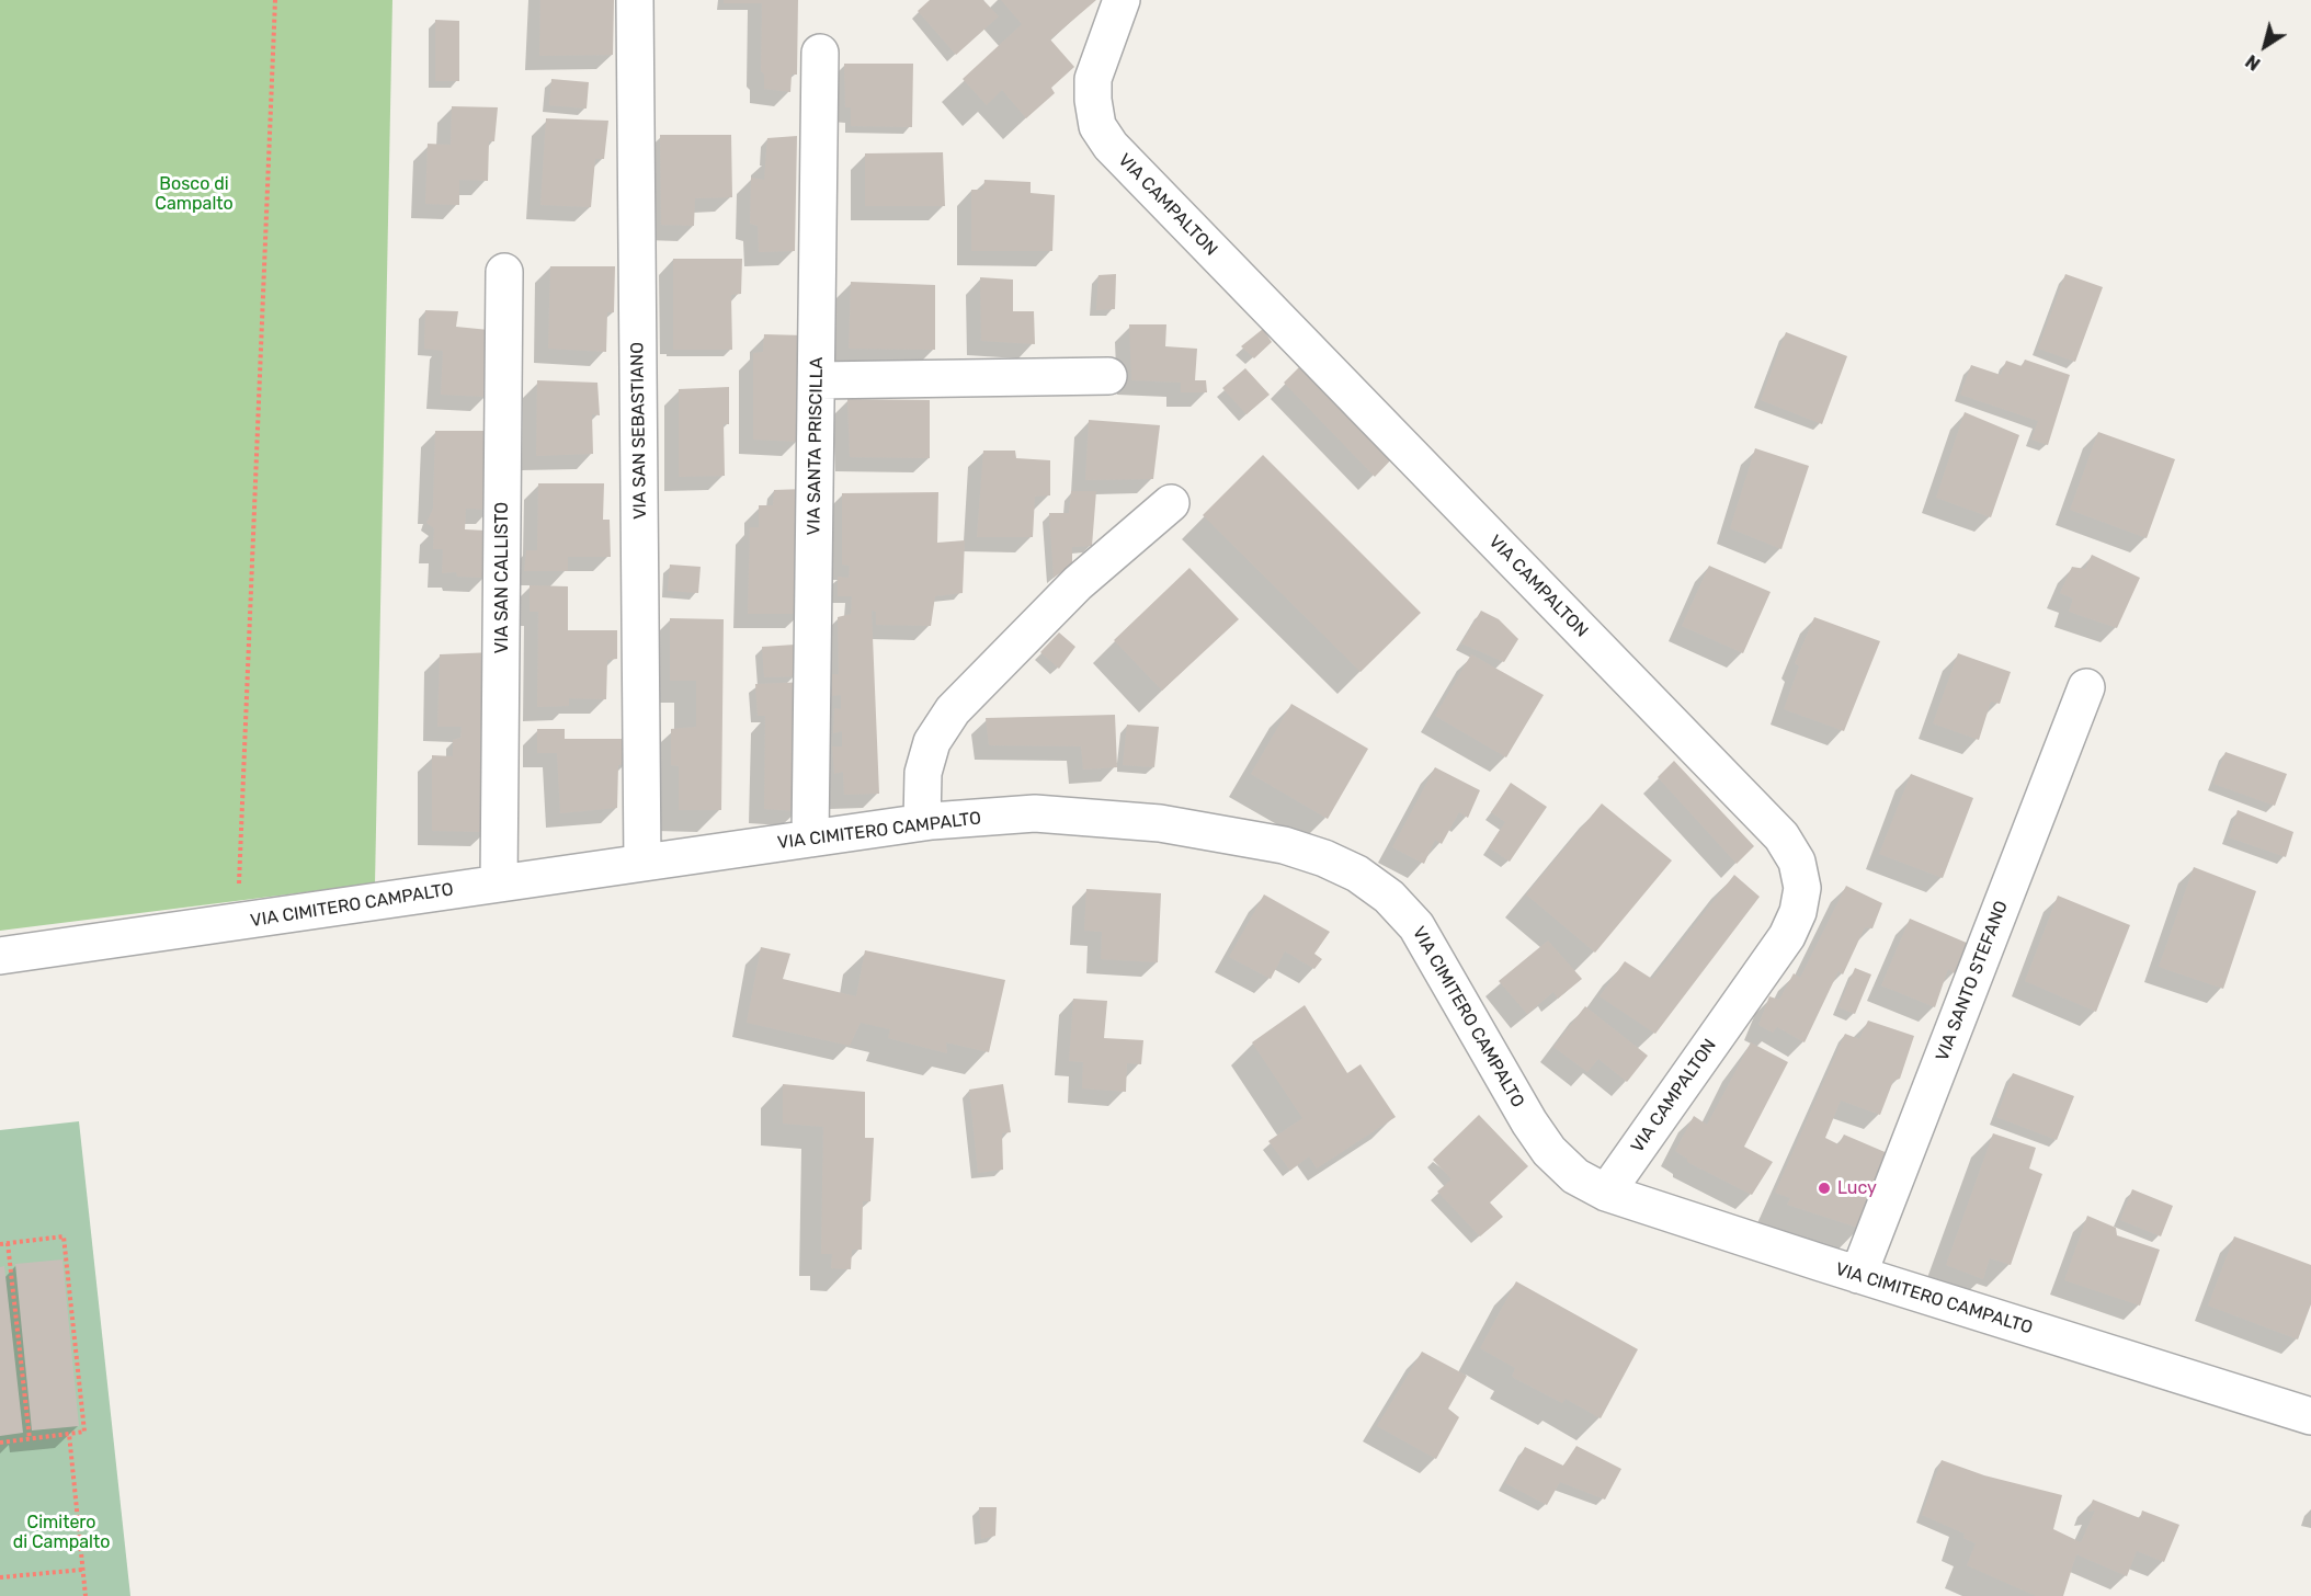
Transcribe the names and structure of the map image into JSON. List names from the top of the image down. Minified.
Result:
{"streets":{"street":["VIA CAMPALTON","VIA SAN SEBASTIANO","VIA SANTA PRISCILLA","VIA SAN CALLISTO","VIA CIMITERO CAMPALTO","VIA SANTO STEFANO"]},"crossings":[["VIA CAMPALTON","VIA CIMITERO CAMPALTO"],["VIA SAN SEBASTIANO","VIA CIMITERO CAMPALTO"],["VIA SANTA PRISCILLA","VIA CIMITERO CAMPALTO"],["VIA SAN CALLISTO","VIA CIMITERO CAMPALTO"],["VIA CIMITERO CAMPALTO","VIA SANTO STEFANO"]],"parks":["Bosco di Campalto","Cimitero di Campalto"],"places":["Lucy"],"north":"bottom left"}
